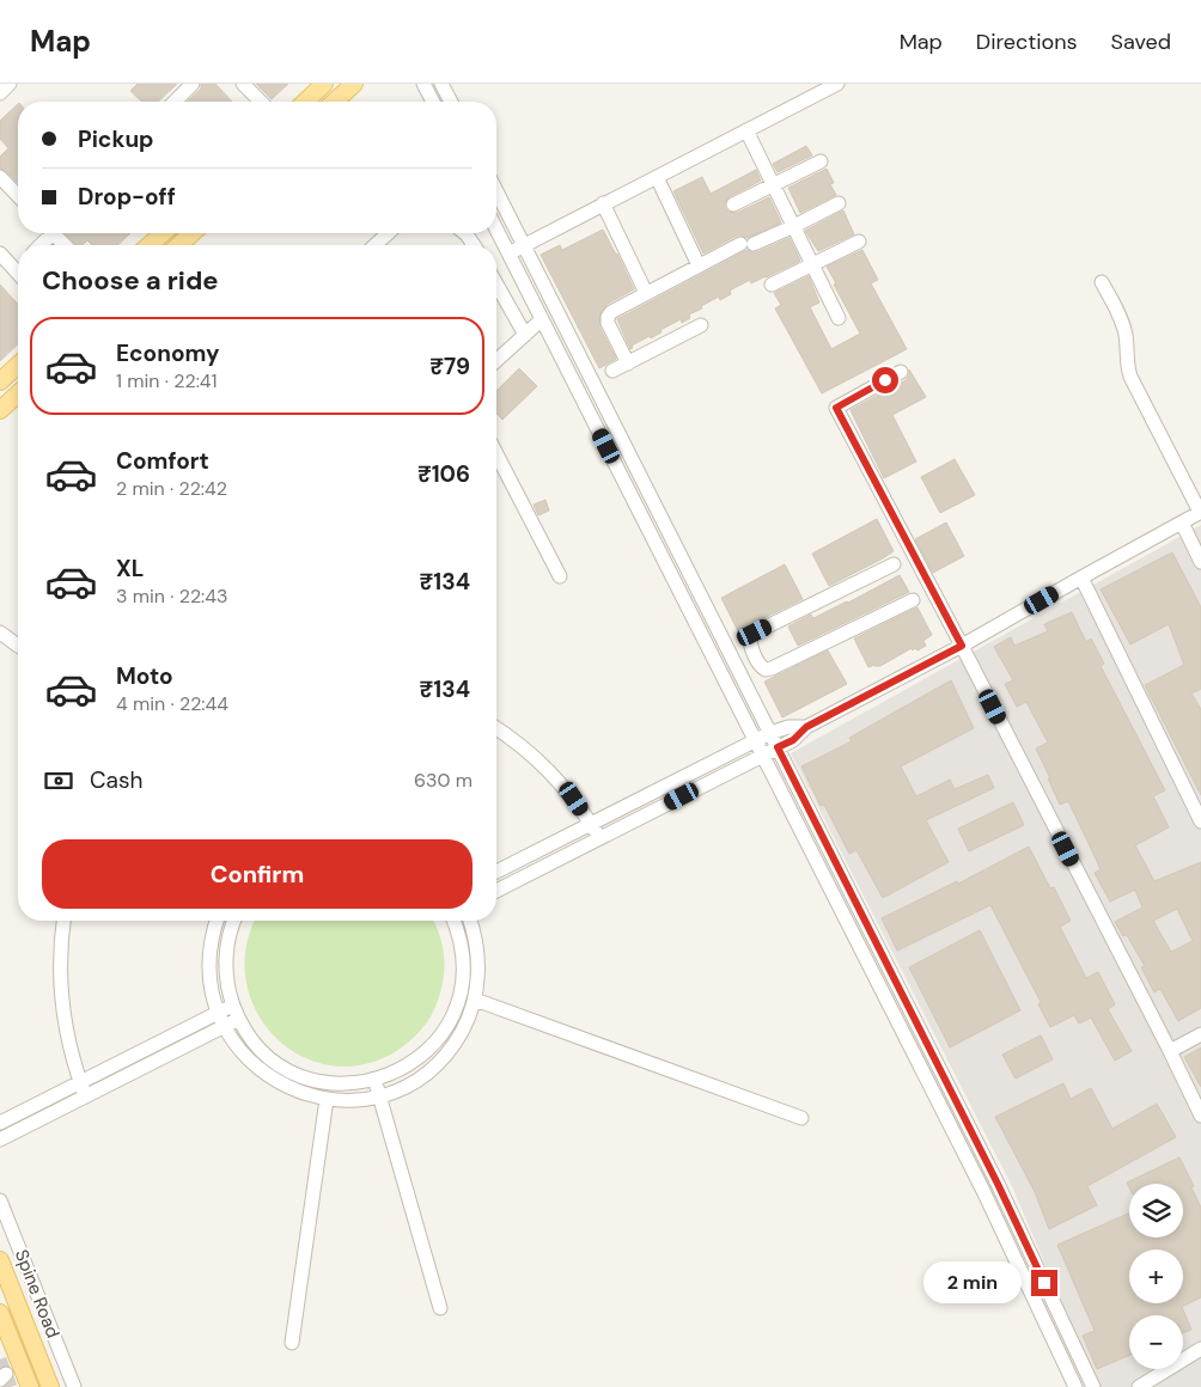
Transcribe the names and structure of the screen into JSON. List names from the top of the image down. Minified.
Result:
{"streets":{"main road":["Spine Road"]},"page":{"header":"Map","nav":["Map","Directions","Saved"],"banner":["Pickup","Drop-off"],"heading":"Choose a ride","list":[{"name":"Economy","note":"1 min · 22:41","value":"₹79"},{"name":"Comfort","note":"2 min · 22:42","value":"₹106"},{"name":"XL","note":"3 min · 22:43","value":"₹134"},{"name":"Moto","note":"4 min · 22:44","value":"₹134"}],"pay":["Cash","630 m"],"buttons":"Confirm","map_buttons":["+","−"],"bubble":"2 min"}}
